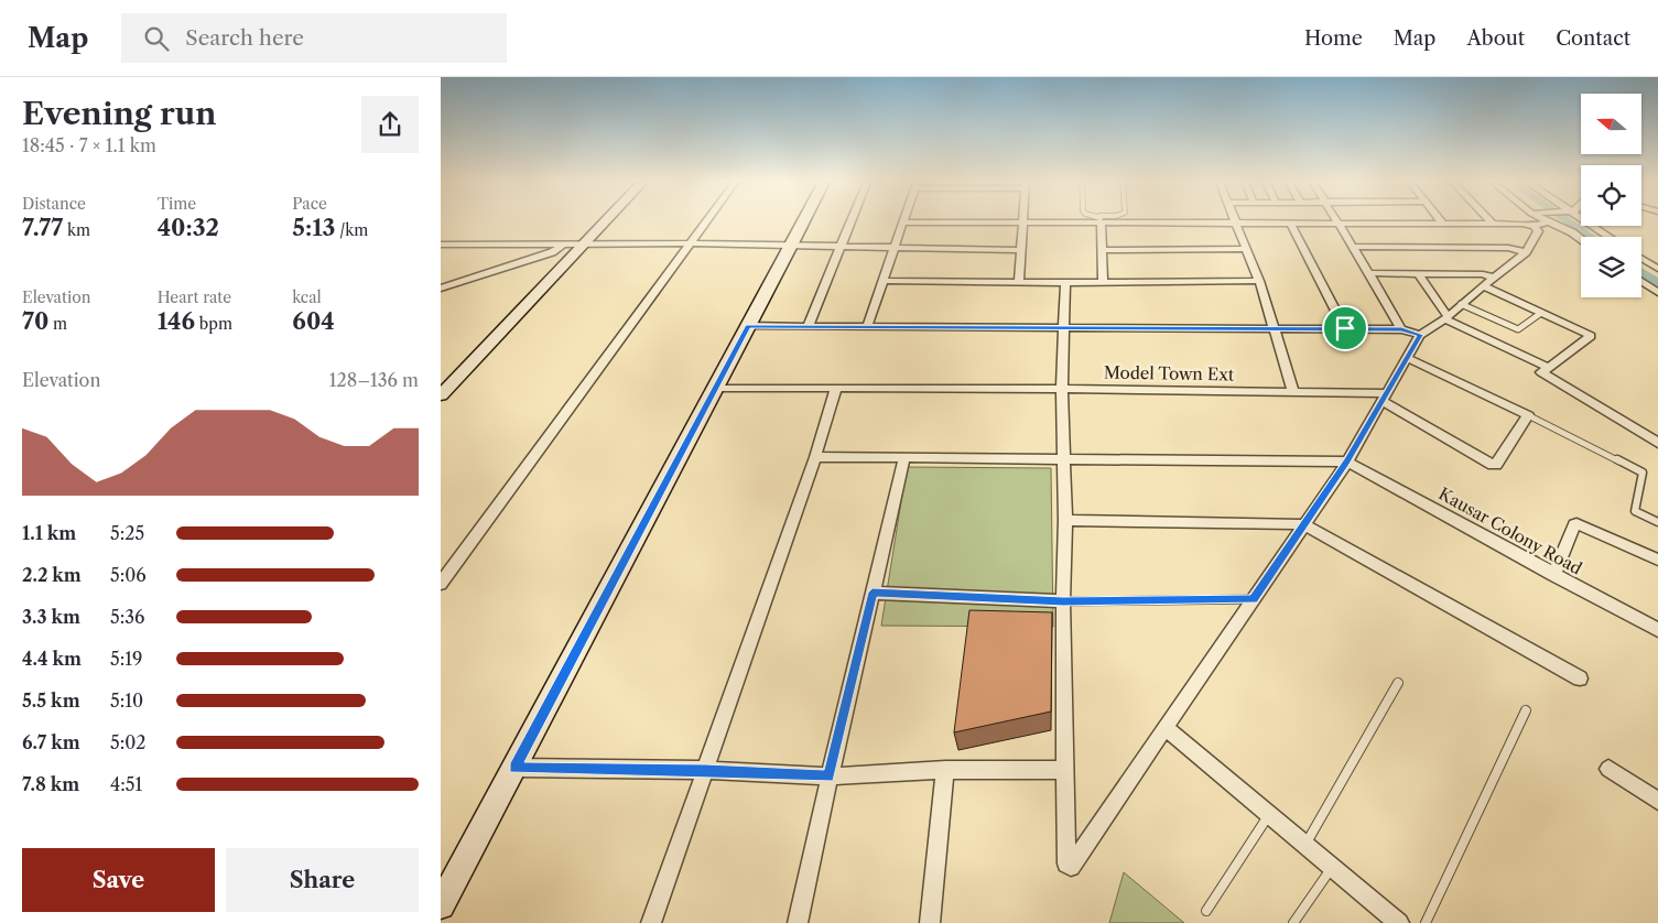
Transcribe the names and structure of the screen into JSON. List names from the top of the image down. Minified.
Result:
{"streets":{"street":["Model Town Ext","Kausar Colony Road"]},"north":"left","page":{"header":"Map","search":"Search here","nav":["Home","Map","About","Contact"],"heading":["Evening run","18:45 · 7 × 1.1 km"],"stats":[["Distance","7.77 km"],["Time","40:32"],["Pace","5:13 /km"],["Elevation","70 m"],["Heart rate","146 bpm"],["kcal","604"]],"chart":["Elevation","128–136 m"],"list":[{"name":"1.1 km","note":"5:25"},{"name":"2.2 km","note":"5:06"},{"name":"3.3 km","note":"5:36"},{"name":"4.4 km","note":"5:19"},{"name":"5.5 km","note":"5:10"},{"name":"6.7 km","note":"5:02"},{"name":"7.8 km","note":"4:51"}],"buttons":["Save","Share"]}}
